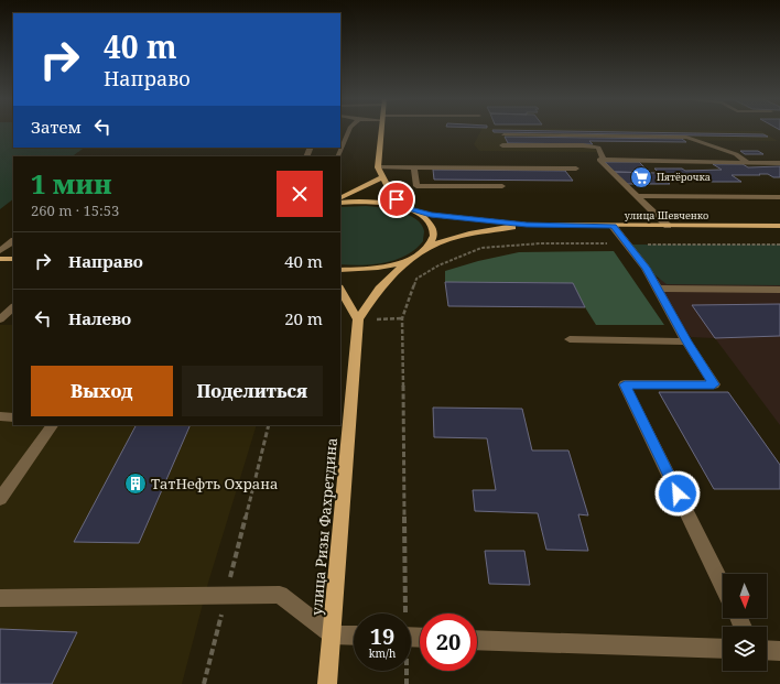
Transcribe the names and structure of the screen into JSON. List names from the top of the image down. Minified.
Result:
{"streets":{"main road":["улица Шевченко","улица Ризы Фахретдина"]},"places":{"supermarket":["Пятёрочка"],"building":["ТатНефть Охрана"]},"north":"bottom","page":{"turn":["40 m","Направо"],"then":"Затем","heading":["1 мин","260 m · 15:53"],"list":[{"name":"Направо","value":"40 m"},{"name":"Налево","value":"20 m"}],"buttons":["Выход","Поделиться"],"speed":"19 km/h","limit":"20"}}
